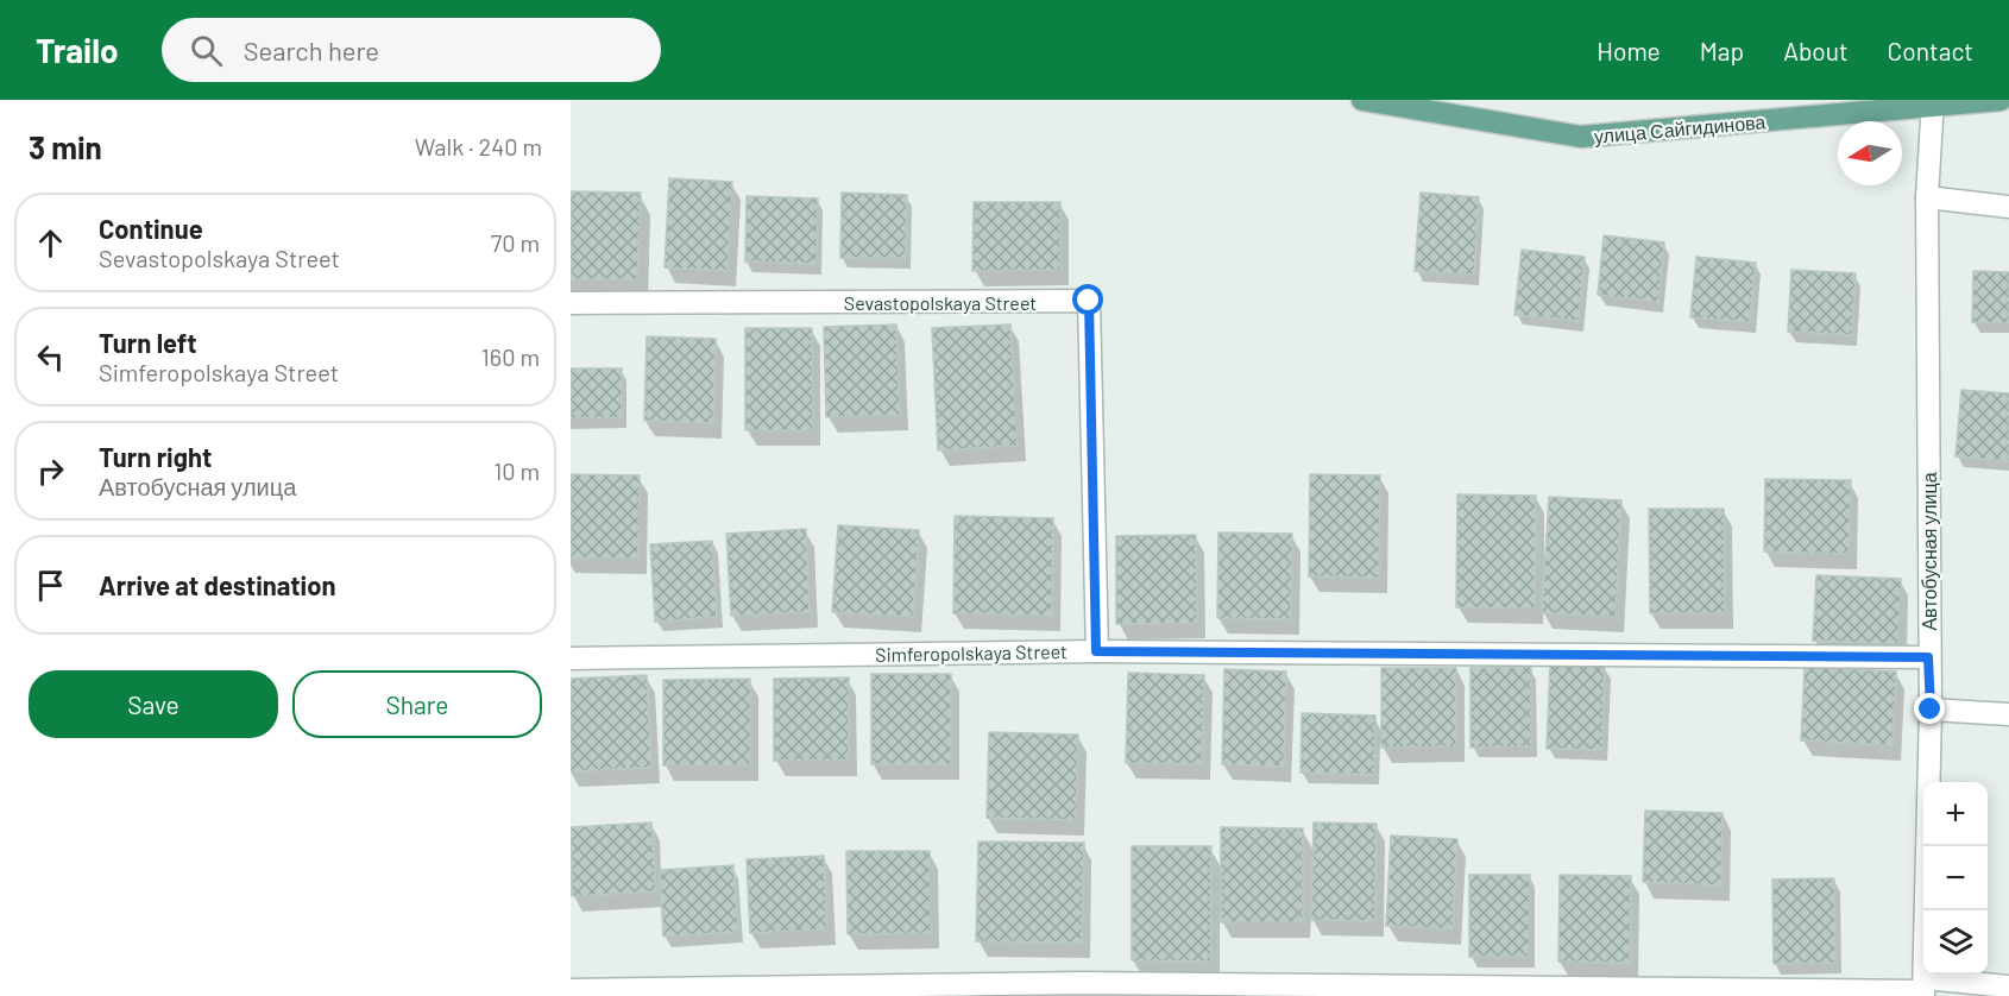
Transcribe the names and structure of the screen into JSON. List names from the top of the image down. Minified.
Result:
{"streets":{"main road":["улица Сайгидинова"],"street":["Sevastopolskaya Street","Автобусная улица","Simferopolskaya Street"]},"crossings":[["улица Сайгидинова","Автобусная улица"],["Sevastopolskaya Street","Simferopolskaya Street"],["Автобусная улица","Simferopolskaya Street"]],"north":"left","page":{"header":"Trailo","search":"Search here","nav":["Home","Map","About","Contact"],"heading":["3 min","Walk · 240 m"],"list":[["Continue","Sevastopolskaya Street","70 m"],["Turn left","Simferopolskaya Street","160 m"],["Turn right","Автобусная улица","10 m"],"Arrive at destination"],"buttons":["Save","Share"],"map_buttons":["+","−"]}}
